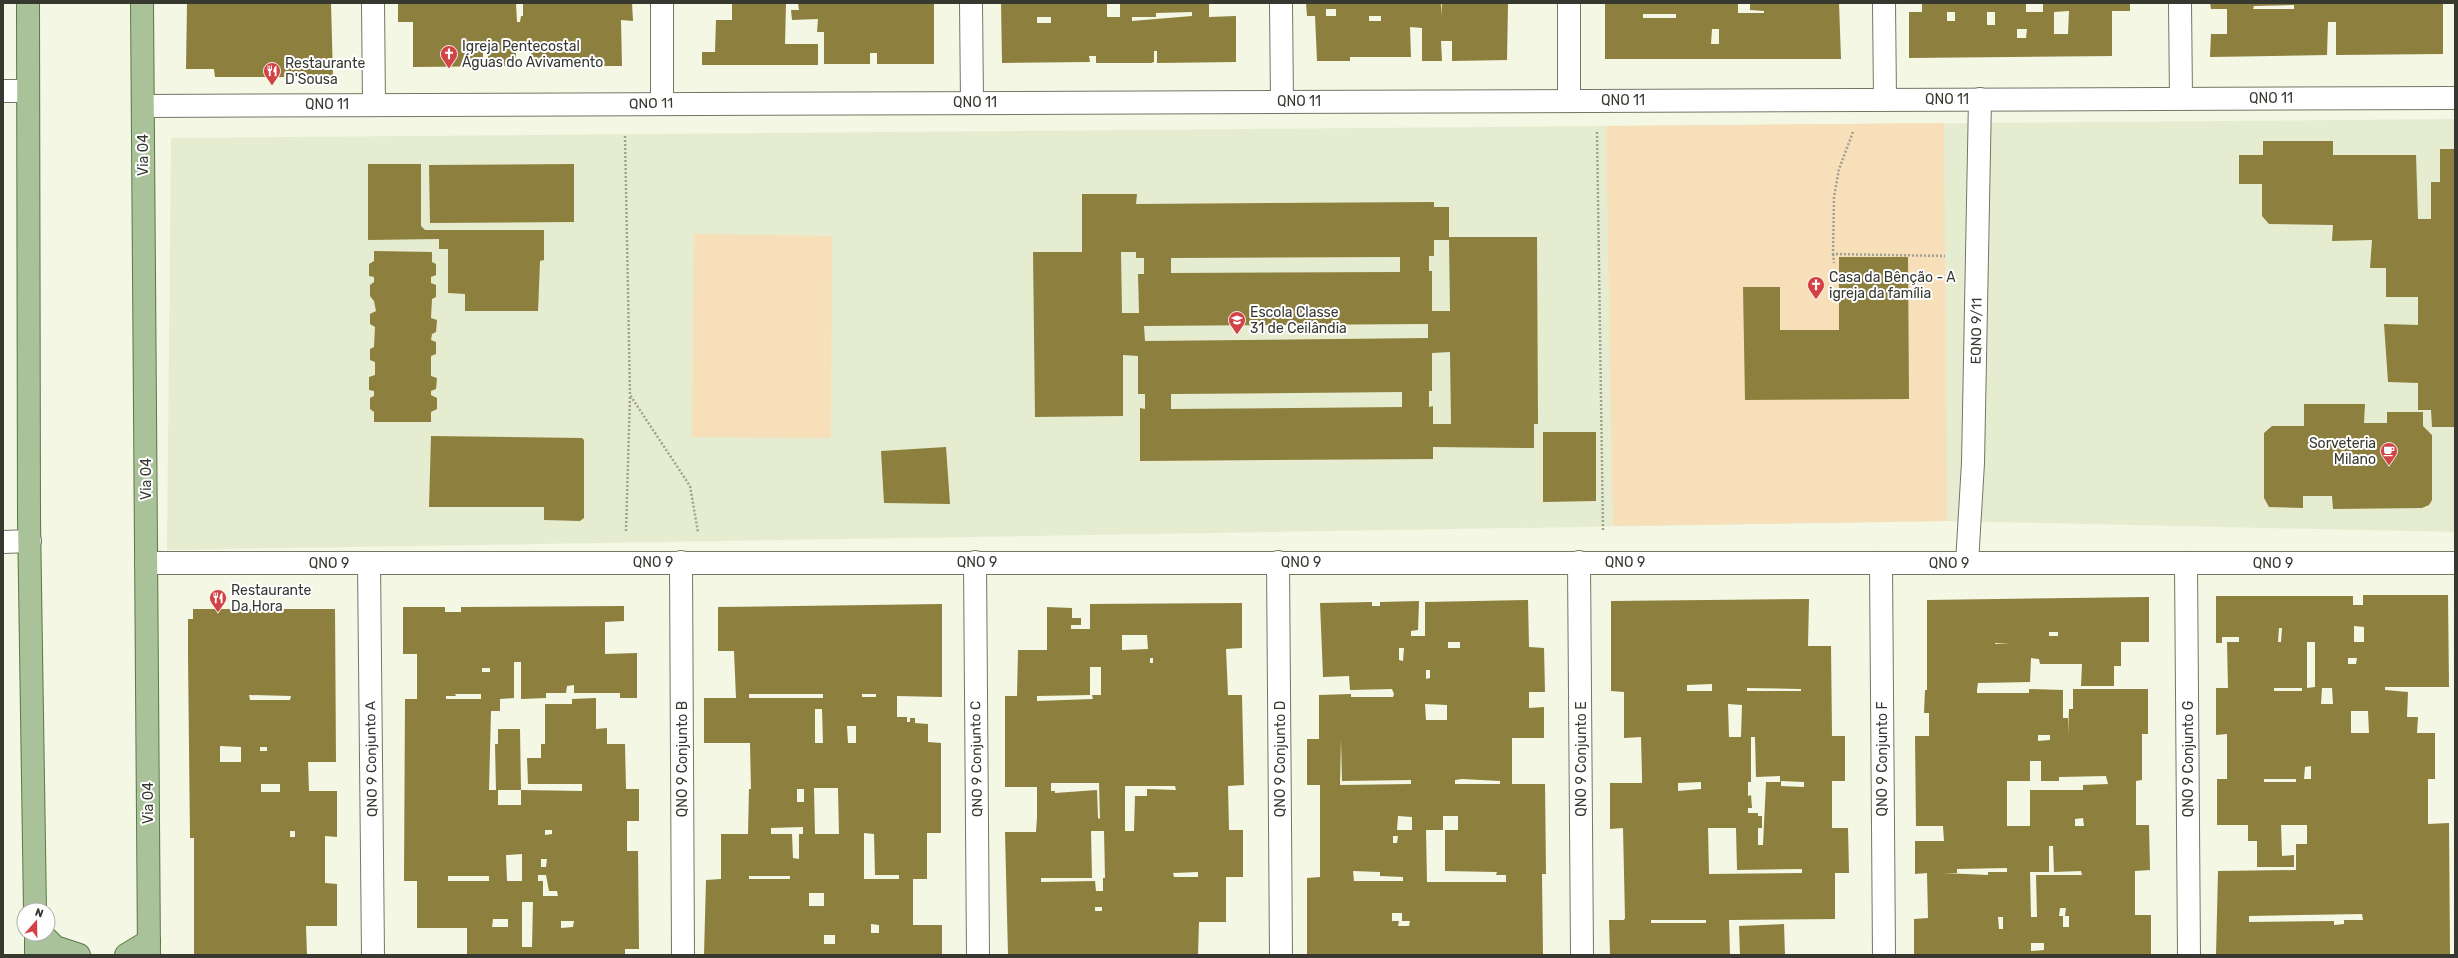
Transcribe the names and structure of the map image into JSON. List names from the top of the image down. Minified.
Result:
{"streets":{"main road":["Via O4"],"street":["QNO 11","EQNO 9/11","QNO 9","QNO 9 Conjunto A","QNO 9 Conjunto B","QNO 9 Conjunto C","QNO 9 Conjunto D","QNO 9 Conjunto E","QNO 9 Conjunto F","QNO 9 Conjunto G"]},"crossings":[["QNO 11","Via O4"],["QNO 11","EQNO 9/11"],["Via O4","QNO 9"],["EQNO 9/11","QNO 9"],["QNO 9","QNO 9 Conjunto A"],["QNO 9","QNO 9 Conjunto B"],["QNO 9","QNO 9 Conjunto C"],["QNO 9","QNO 9 Conjunto D"],["QNO 9","QNO 9 Conjunto E"],["QNO 9","QNO 9 Conjunto F"],["QNO 9","QNO 9 Conjunto G"]],"places":{"church":["Igreja Pentecostal Águas do Avivamento","Casa da Bênção - A igreja da família"],"restaurant":["Restaurante D'Sousa","Restaurante Da Hora"],"school or university":["Escola Classe 31 de Ceilândia"],"cafe":["Sorveteria Milano"]},"north":"top"}
